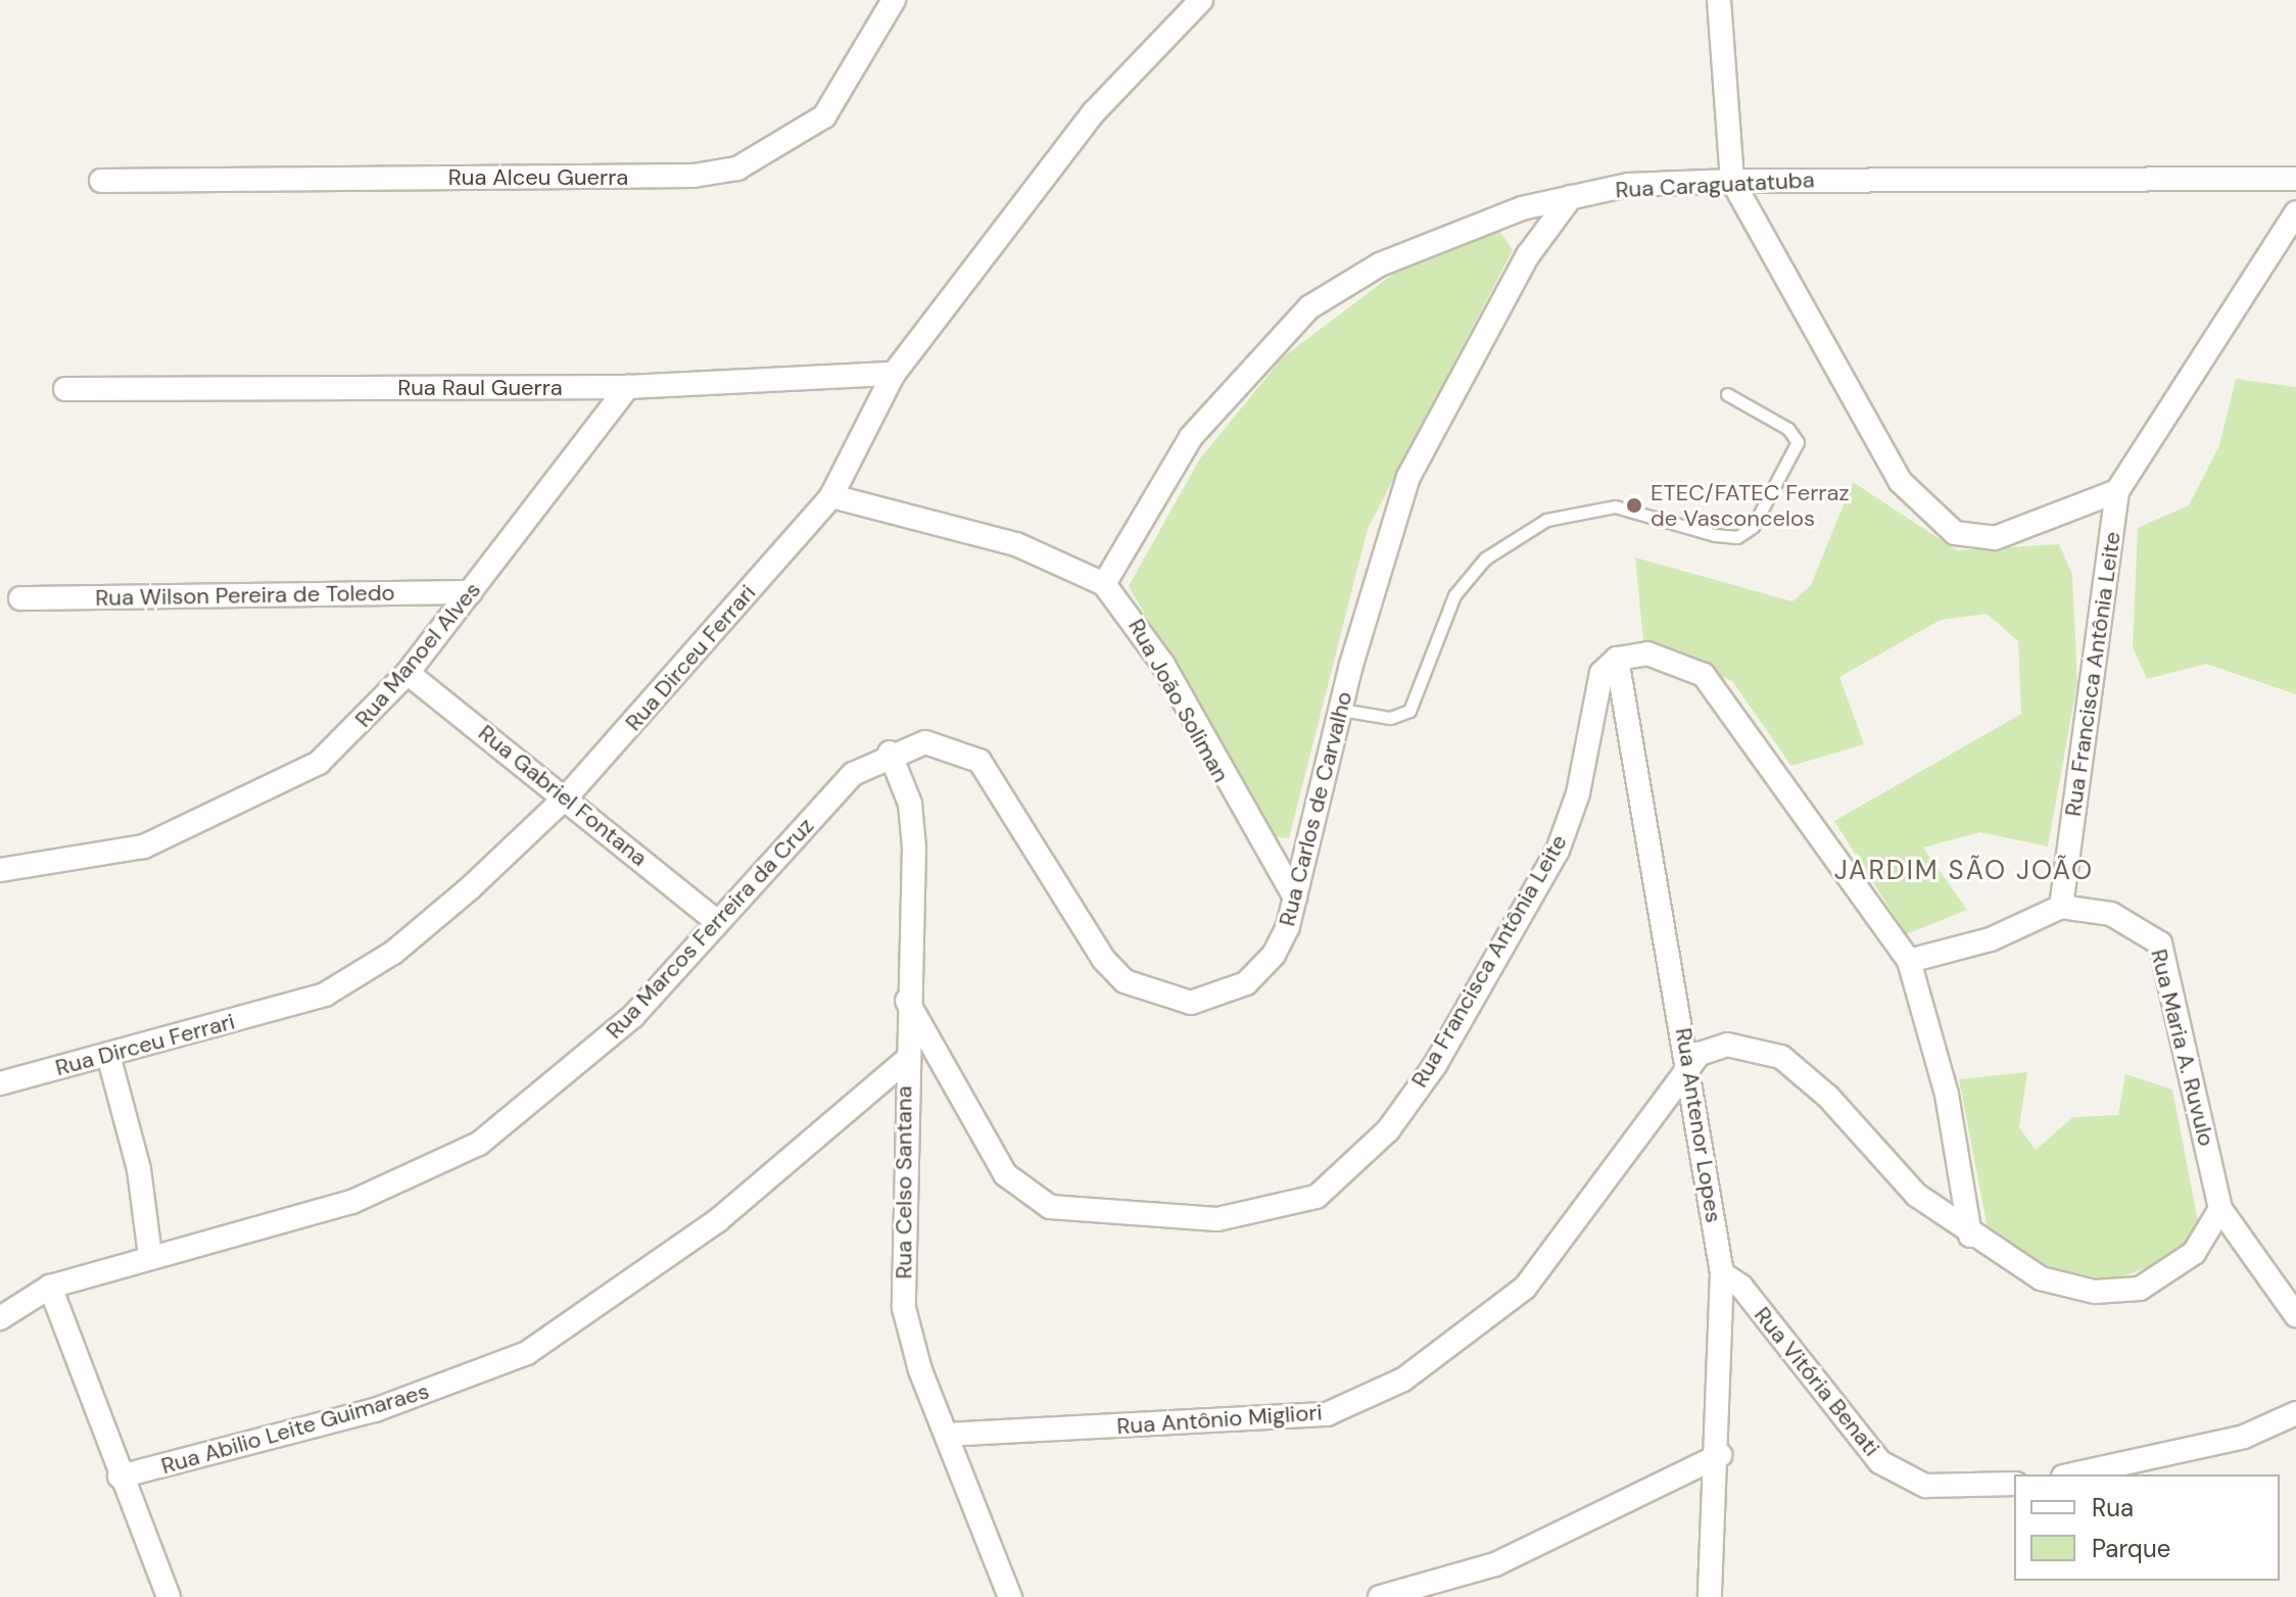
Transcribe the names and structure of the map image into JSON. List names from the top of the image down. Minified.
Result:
{"streets":{"street":["Rua Alceu Guerra","Rua Caraguatatuba","Rua Raul Guerra","Rua Wilson Pereira de Toledo","Rua Manoel Alves","Rua Dirceu Ferrari","Rua Francisca Antônia Leite","Rua João Soliman","Rua Gabriel Fontana","Rua Carlos de Carvalho","Rua Marcos Ferreira da Cruz","Rua Maria A. Ruvulo","Rua Antenor Lopes","Rua Celso Santana","Rua Vitória Benati","Rua Antônio Migliori","Rua Abilio Leite Guimaraes"]},"crossings":[["Rua Caraguatatuba","Rua João Soliman"],["Rua Caraguatatuba","Rua Carlos de Carvalho"],["Rua Raul Guerra","Rua Manoel Alves"],["Rua Raul Guerra","Rua Dirceu Ferrari"],["Rua Wilson Pereira de Toledo","Rua Manoel Alves"],["Rua Manoel Alves","Rua Gabriel Fontana"],["Rua Dirceu Ferrari","Rua João Soliman"],["Rua Dirceu Ferrari","Rua Gabriel Fontana"],["Rua Francisca Antônia Leite","Rua Maria A. Ruvulo"],["Rua Francisca Antônia Leite","Rua Antenor Lopes"],["Rua Francisca Antônia Leite","Rua Celso Santana"],["Rua João Soliman","Rua Carlos de Carvalho"],["Rua Gabriel Fontana","Rua Marcos Ferreira da Cruz"],["Rua Carlos de Carvalho","Rua Marcos Ferreira da Cruz"],["Rua Marcos Ferreira da Cruz","Rua Celso Santana"],["Rua Maria A. Ruvulo","Rua Antônio Migliori"],["Rua Antenor Lopes","Rua Vitória Benati"],["Rua Antenor Lopes","Rua Antônio Migliori"],["Rua Celso Santana","Rua Antônio Migliori"],["Rua Celso Santana","Rua Abilio Leite Guimaraes"]],"districts":["JARDIM SÃO JOÃO"],"places":["ETEC/FATEC Ferraz de Vasconcelos"],"legend":["Rua","Parque"]}
